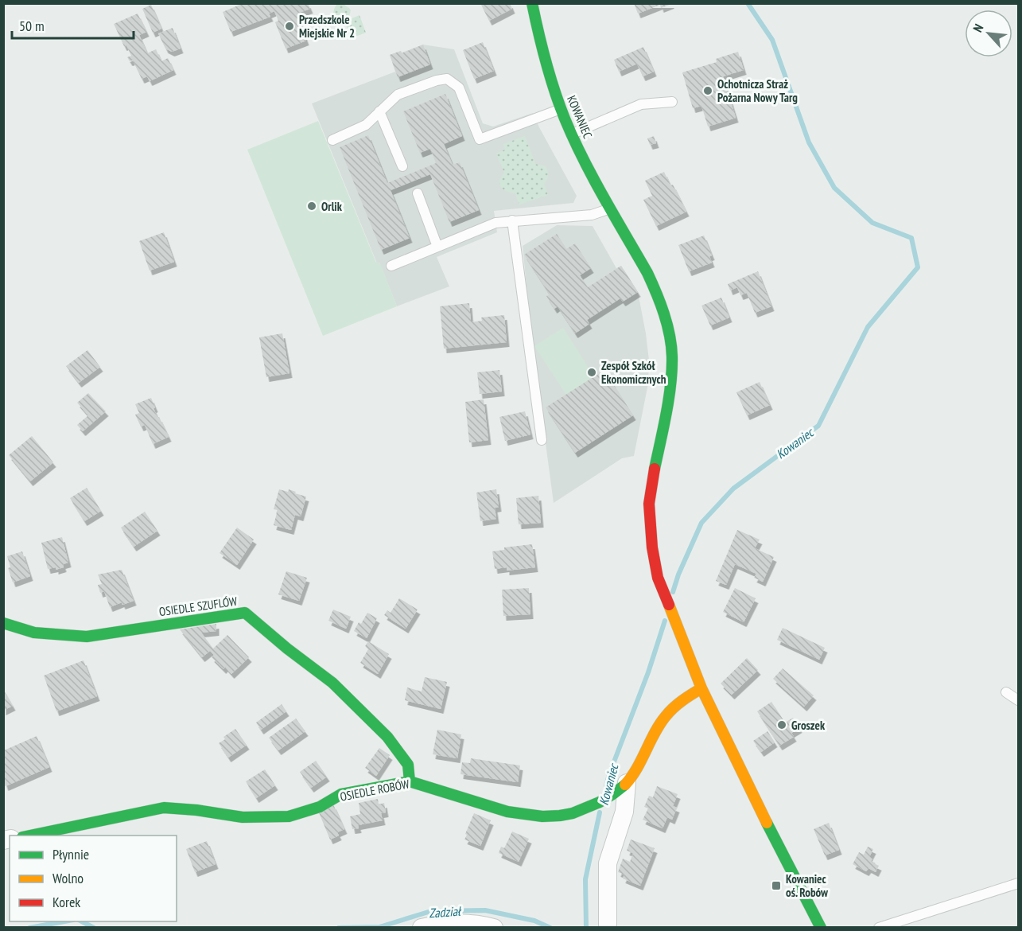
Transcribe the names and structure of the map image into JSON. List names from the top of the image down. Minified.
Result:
{"streets":{"street":["KOWANIEC","OSIEDLE SZUFLÓW","OSIEDLE ROBÓW"]},"crossings":[["KOWANIEC","OSIEDLE ROBÓW"],["OSIEDLE SZUFLÓW","OSIEDLE ROBÓW"]],"water":["Kowaniec","Zadział"],"places":{"other":["Przedszkole Miejskie Nr 2","Ochotnicza Straż Pożarna Nowy Targ","Orlik","Zespół Szkół Ekonomicznych","Groszek"],"transit":["Kowaniec oś. Robów"]},"legend":["Płynnie","Wolno","Korek"],"scale_bar":"50 m","north":"top left"}
